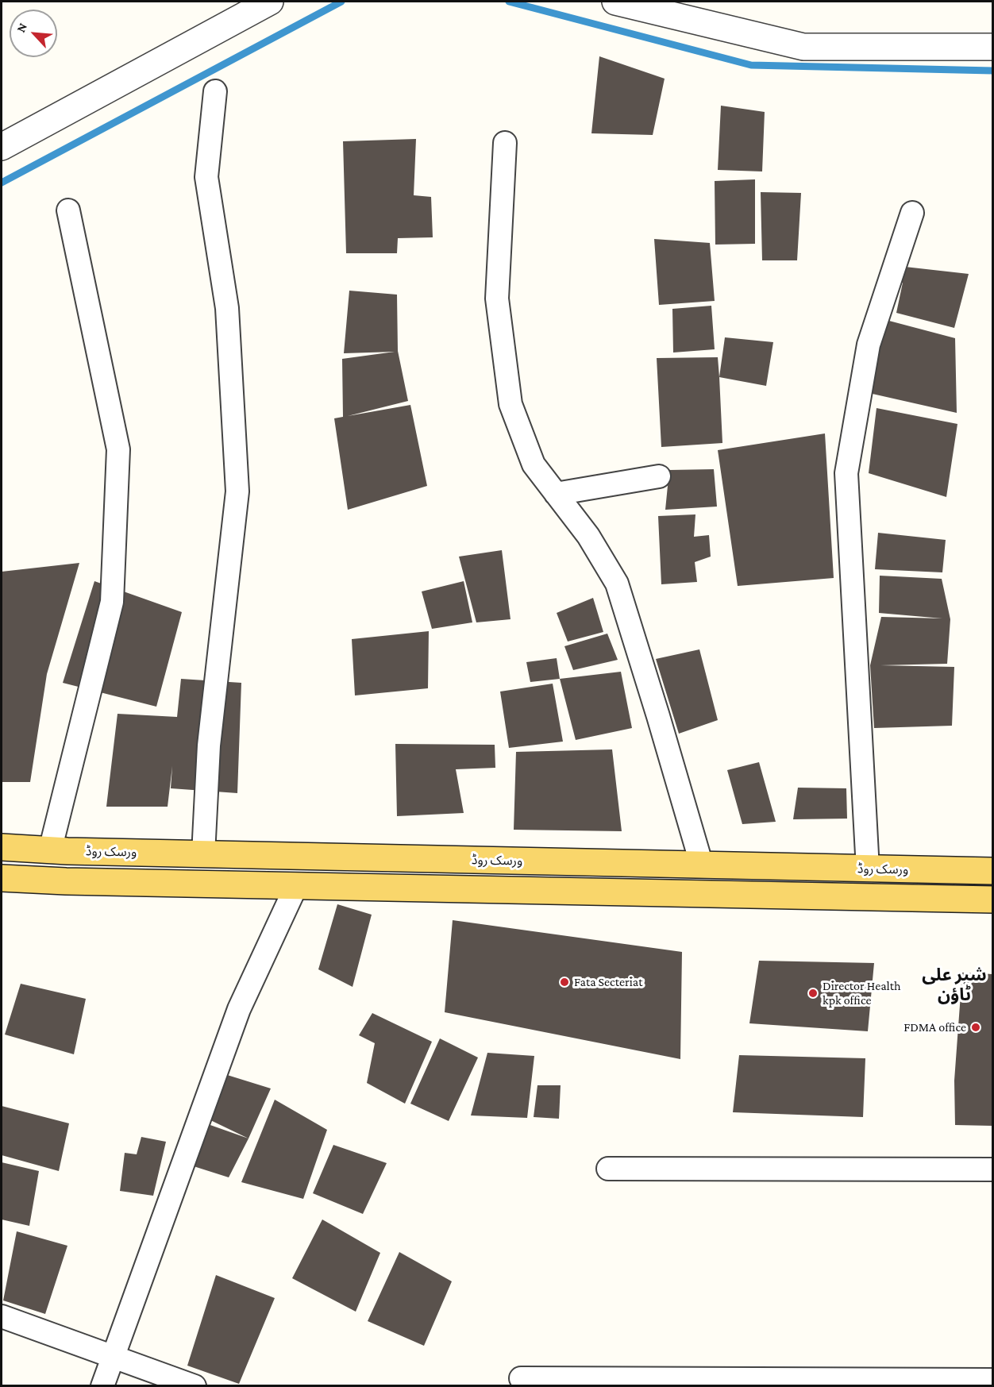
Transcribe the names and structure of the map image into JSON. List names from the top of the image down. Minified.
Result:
{"streets":{"main road":["ورسک روڈ"]},"districts":["شیر علی ٹاؤن"],"places":["Fata Secteriat","Director Health kpk office","FDMA office"],"north":"top left"}
